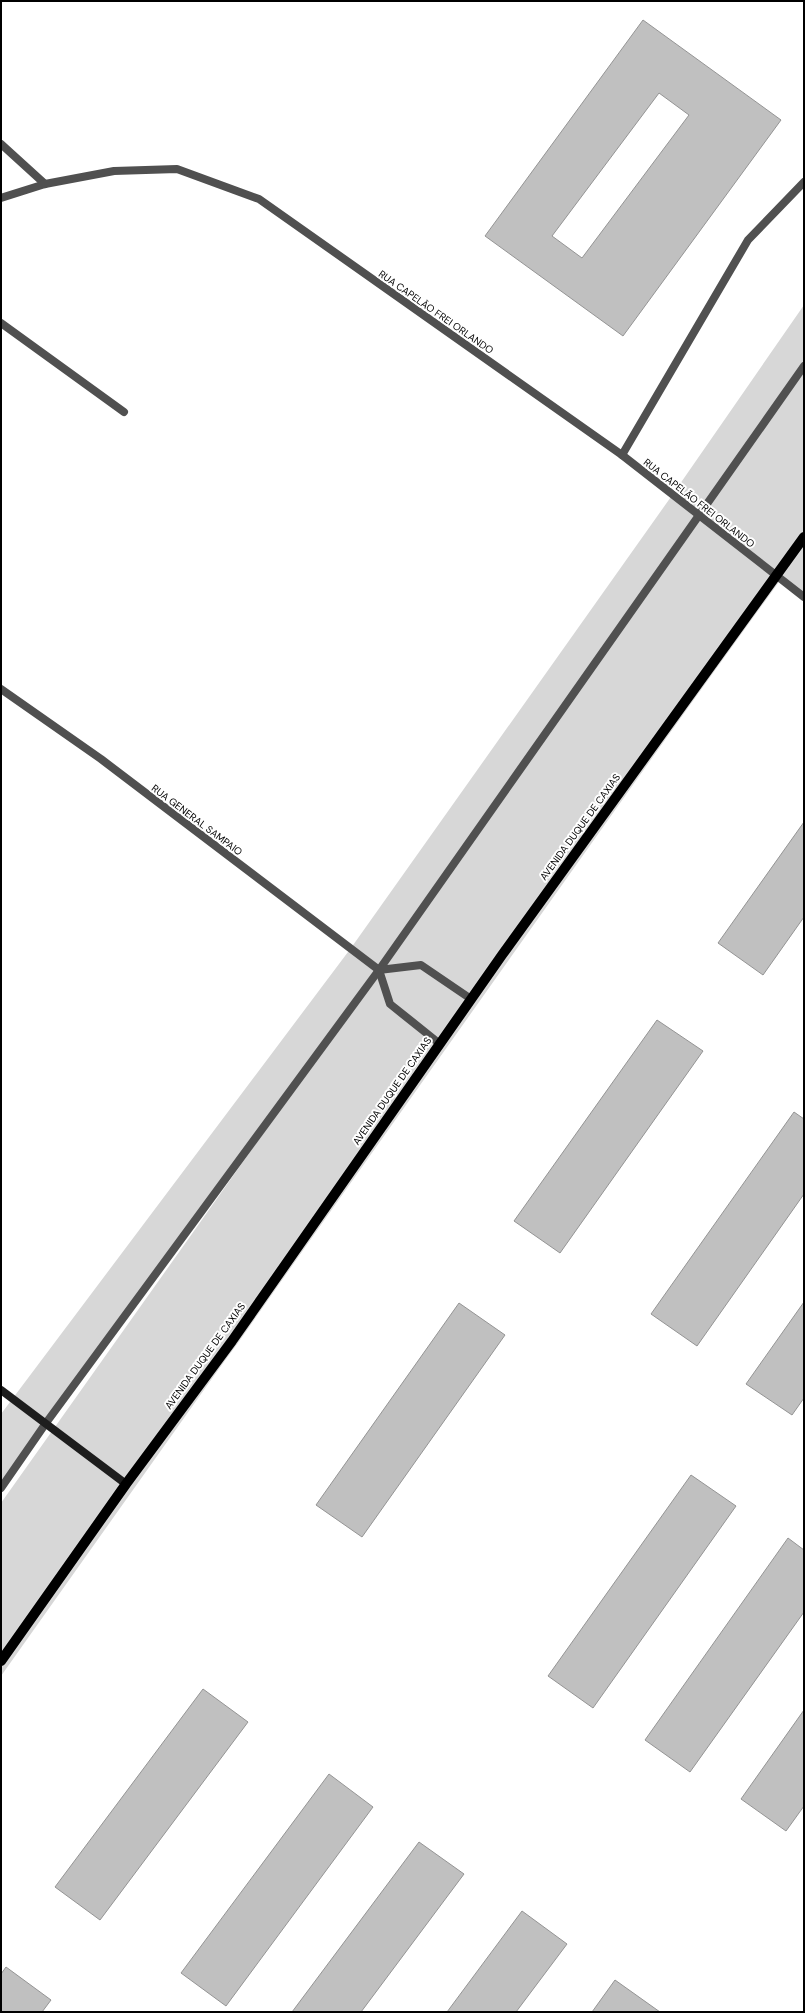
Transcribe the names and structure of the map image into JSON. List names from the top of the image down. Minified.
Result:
{"streets":{"main road":["AVENIDA DUQUE DE CAXIAS"],"street":["RUA CAPELÃO FREI ORLANDO","RUA GENERAL SAMPAIO"]},"crossings":[["RUA CAPELÃO FREI ORLANDO","AVENIDA DUQUE DE CAXIAS"]]}
